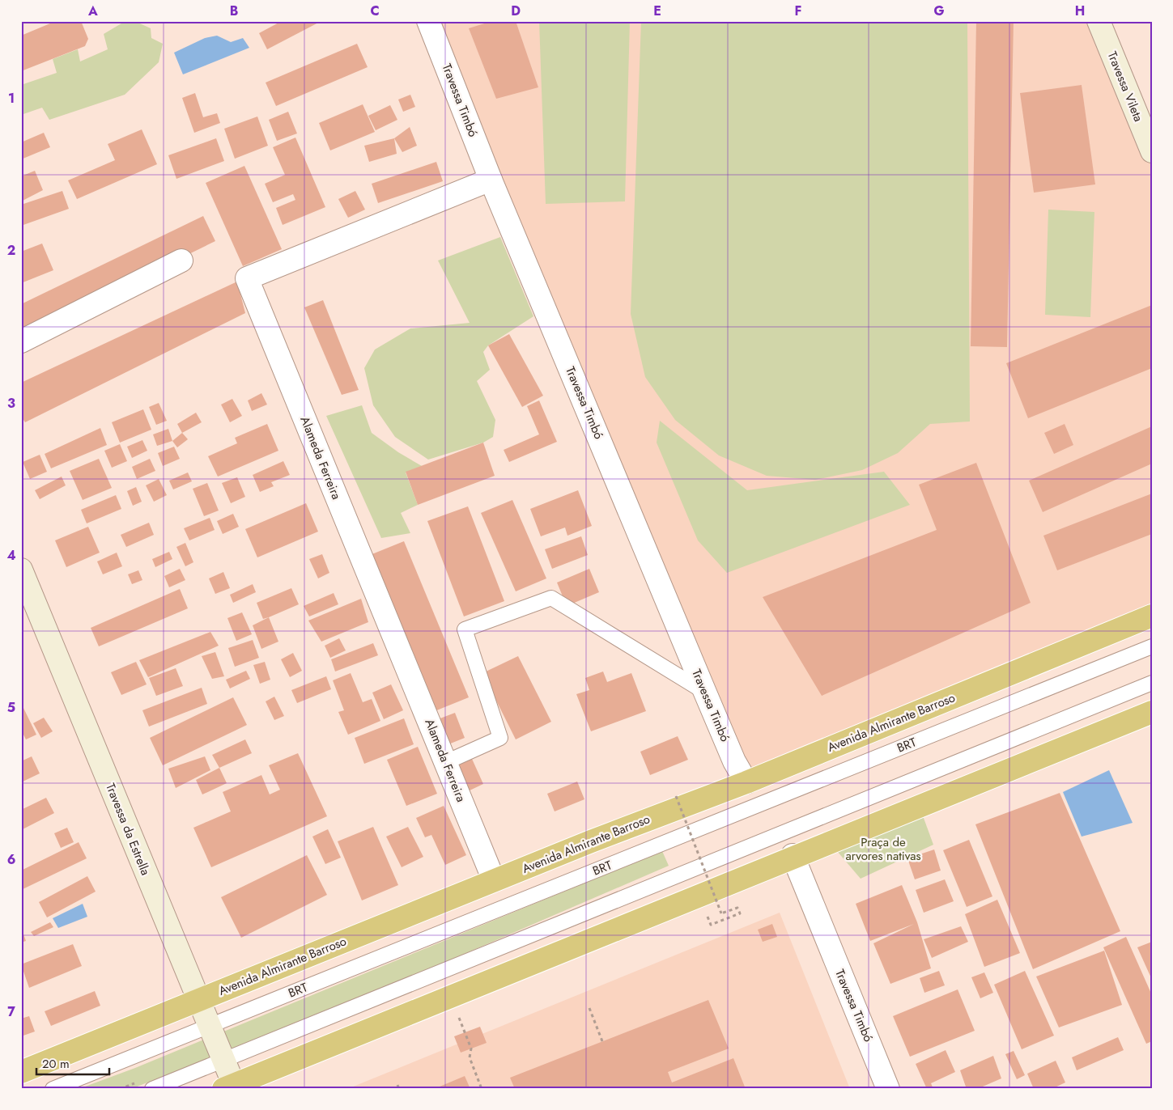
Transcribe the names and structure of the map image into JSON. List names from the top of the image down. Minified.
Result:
{"streets":{"highway":["Avenida Almirante Barroso"],"street":["Travessa Vileta","Travessa Timbó","Alameda Ferreira","Travessa da Estrella"],"lane":["BRT"]},"crossings":[["Travessa Timbó","Alameda Ferreira"],["Travessa Timbó","Avenida Almirante Barroso"],["Alameda Ferreira","Avenida Almirante Barroso"],["Avenida Almirante Barroso","Travessa da Estrella"],["BRT","Travessa da Estrella"]],"parks":["Praça de arvores nativas"],"scale_bar":"20 m","grid":{"columns":["A","B","C","D","E","F","G","H"],"rows":["1","2","3","4","5","6","7"]}}
